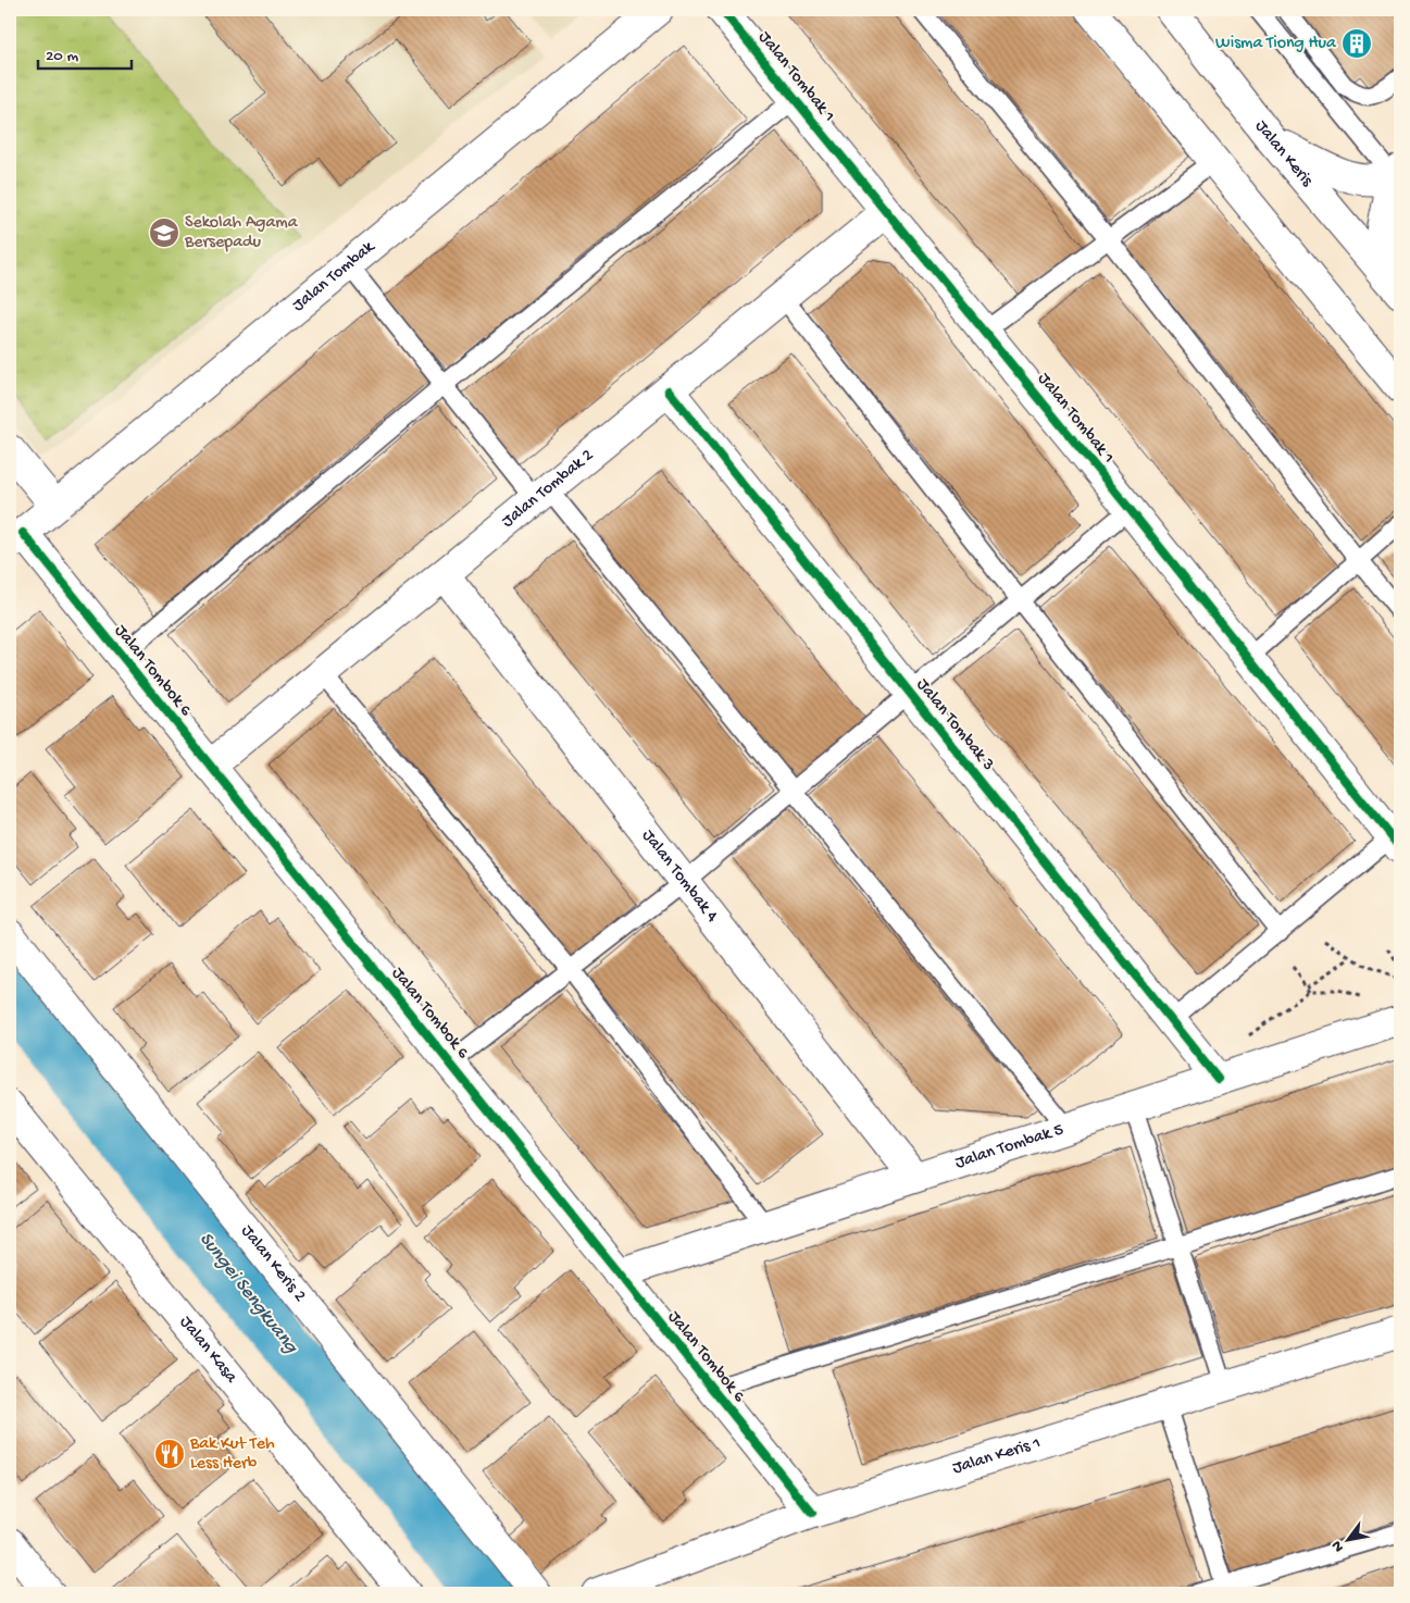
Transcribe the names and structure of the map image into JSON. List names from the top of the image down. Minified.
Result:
{"streets":{"street":["Jalan Tombak 1","Jalan Keris","Jalan Tombak","Jalan Tombak 2","Jalan Tombok 6","Jalan Tombak 3","Jalan Tombak 4","Jalan Tombak 5","Jalan Keris 2","Jalan Kasa","Jalan Keris 1"]},"crossings":[["Jalan Tombak 1","Jalan Tombak 2"],["Jalan Tombak","Jalan Tombok 6"],["Jalan Tombak 2","Jalan Tombok 6"],["Jalan Tombak 2","Jalan Tombak 3"],["Jalan Tombak 2","Jalan Tombak 4"],["Jalan Tombok 6","Jalan Tombak 5"],["Jalan Tombok 6","Jalan Keris 1"],["Jalan Tombak 3","Jalan Tombak 5"],["Jalan Tombak 4","Jalan Tombak 5"]],"water":["Sungei Sengkuang"],"places":{"building":["Wisma Tiong Hua"],"school or university":["Sekolah Agama Bersepadu"],"restaurant":["Bak Kut Teh Less Herb"]},"scale_bar":"20 m","north":"bottom left"}
